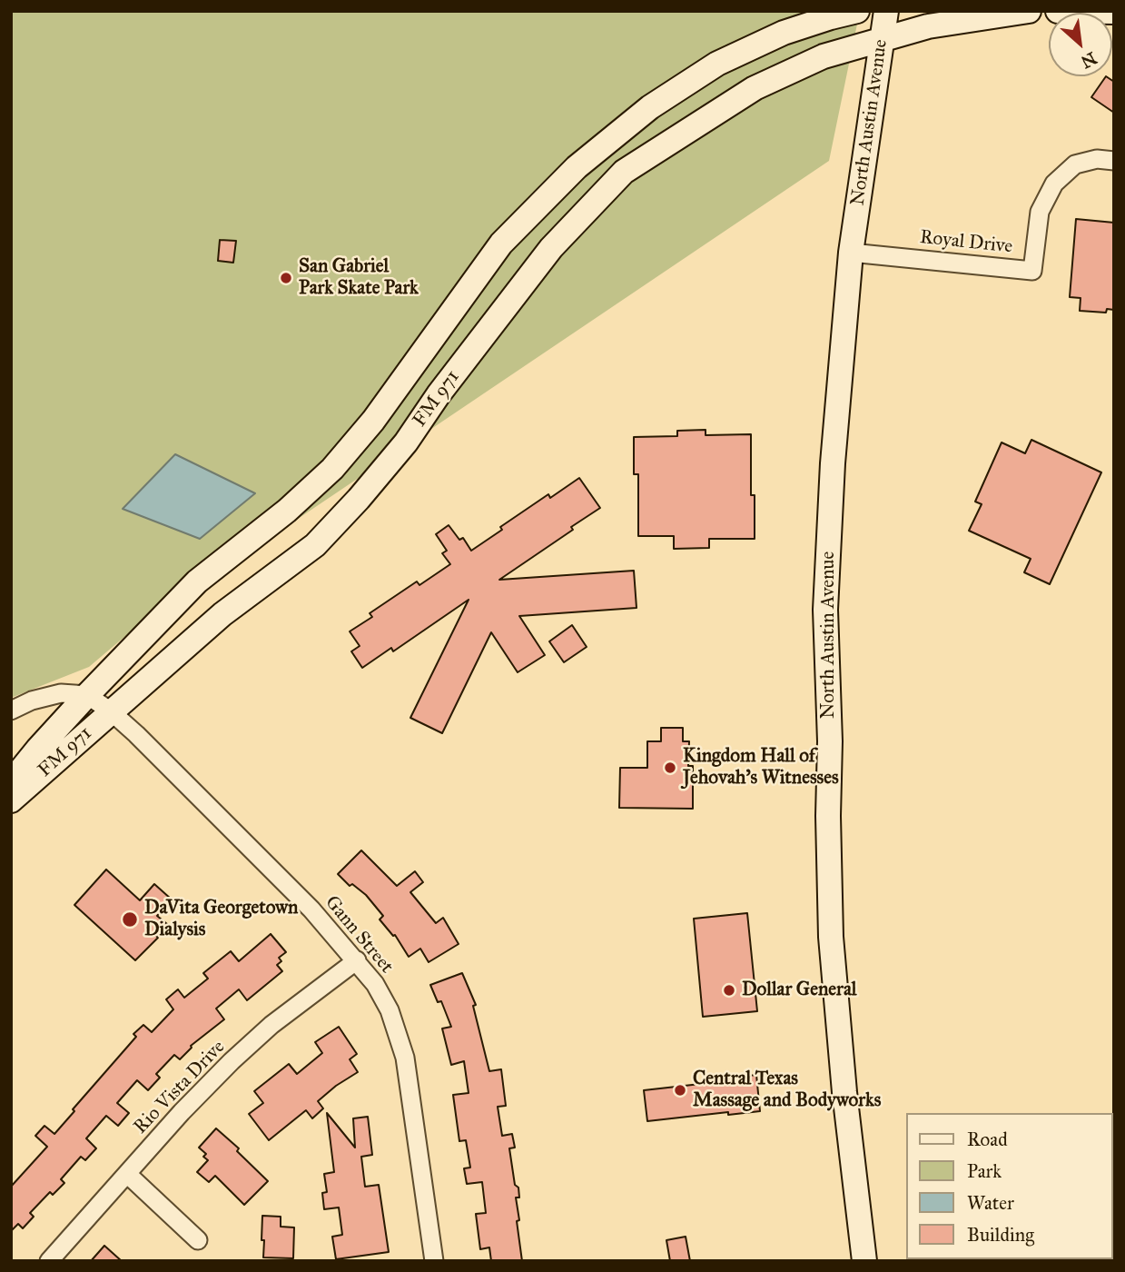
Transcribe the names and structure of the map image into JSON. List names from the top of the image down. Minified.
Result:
{"streets":{"main road":["North Austin Avenue","FM 971"],"street":["Royal Drive","Gann Street","Rio Vista Drive"]},"crossings":[["North Austin Avenue","Royal Drive"],["North Austin Avenue","FM 971"],["FM 971","Gann Street"],["Gann Street","Rio Vista Drive"]],"places":["San Gabriel Park Skate Park","Kingdom Hall of Jehovah's Witnesses","DaVita Georgetown Dialysis","Dollar General","Central Texas Massage and Bodyworks"],"legend":["Road","Park","Water","Building"],"north":"bottom right"}
